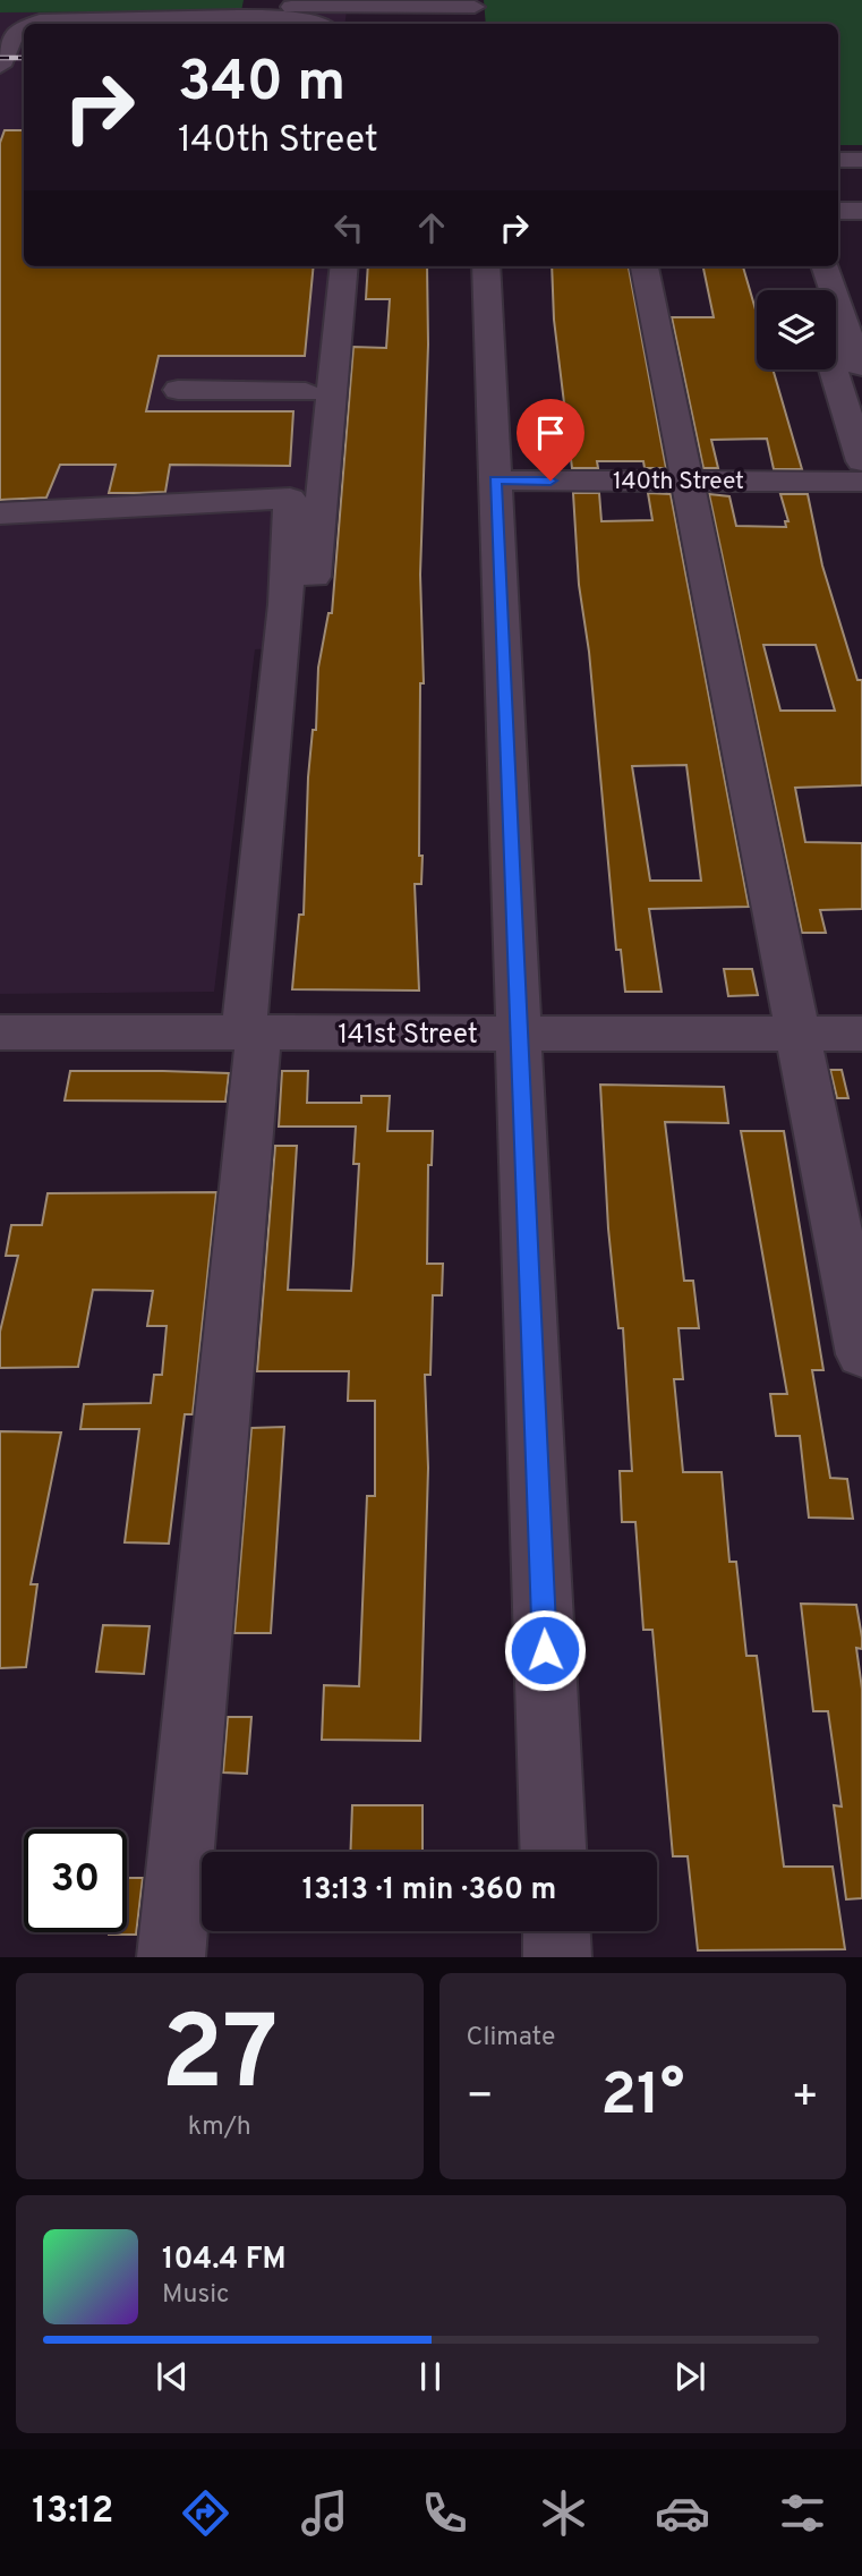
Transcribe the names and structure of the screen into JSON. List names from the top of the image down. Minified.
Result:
{"streets":{"street":["140th Street","141st Street"]},"page":{"turn":["340 m","140th Street"],"limit":"30","trip":"13:13 · 1 min · 360 m","tile":[["27","km/h"],"Climate"],"heat":["−","21°","+"],"song":["104.4 FM","Music"],"tabs":"13:12"}}
